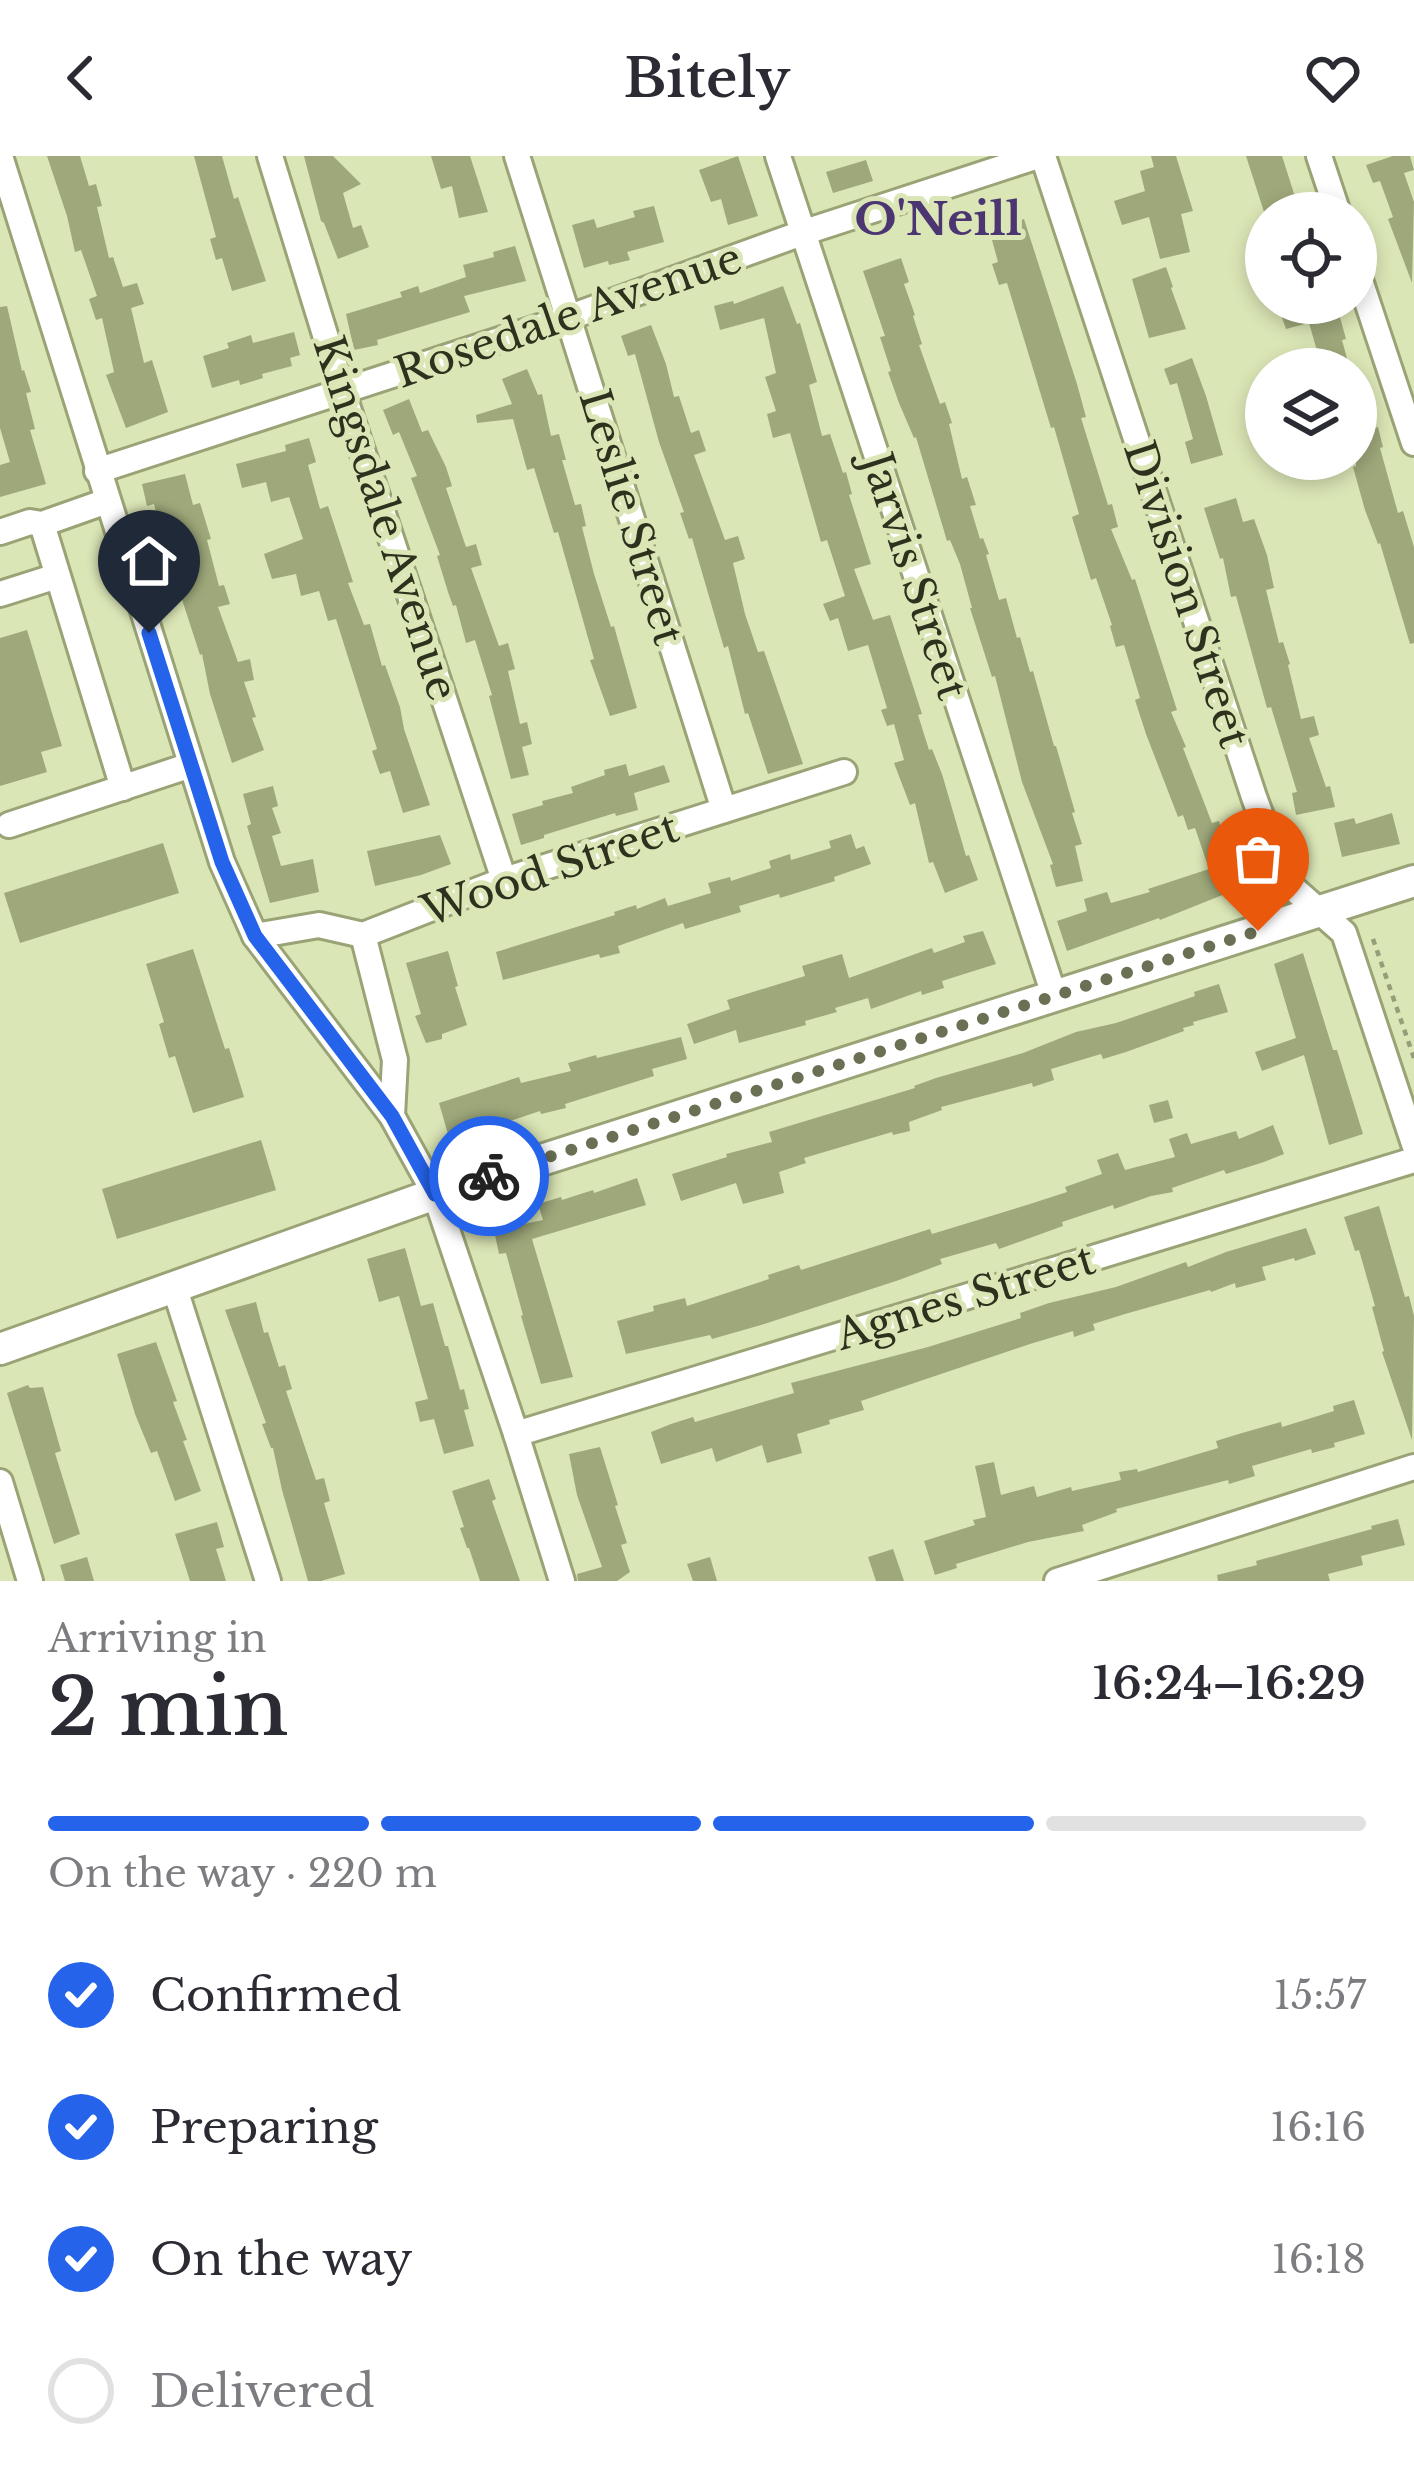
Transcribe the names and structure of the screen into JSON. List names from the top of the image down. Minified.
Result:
{"streets":{"street":["Rosedale Avenue","Leslie Street","Kingsdale Avenue","Jarvis Street","Division Street","Wood Street","Agnes Street"]},"crossings":[["Rosedale Avenue","Leslie Street"],["Rosedale Avenue","Kingsdale Avenue"],["Rosedale Avenue","Jarvis Street"],["Rosedale Avenue","Division Street"],["Leslie Street","Wood Street"],["Kingsdale Avenue","Wood Street"]],"districts":["O'Neill"],"page":{"header":"Bitely","heading":["2 min","Arriving in","16:24–16:29"],"bar":"On the way · 220 m","list":[["Confirmed","15:57"],["Preparing","16:16"],["On the way","16:18"],"Delivered"]}}
